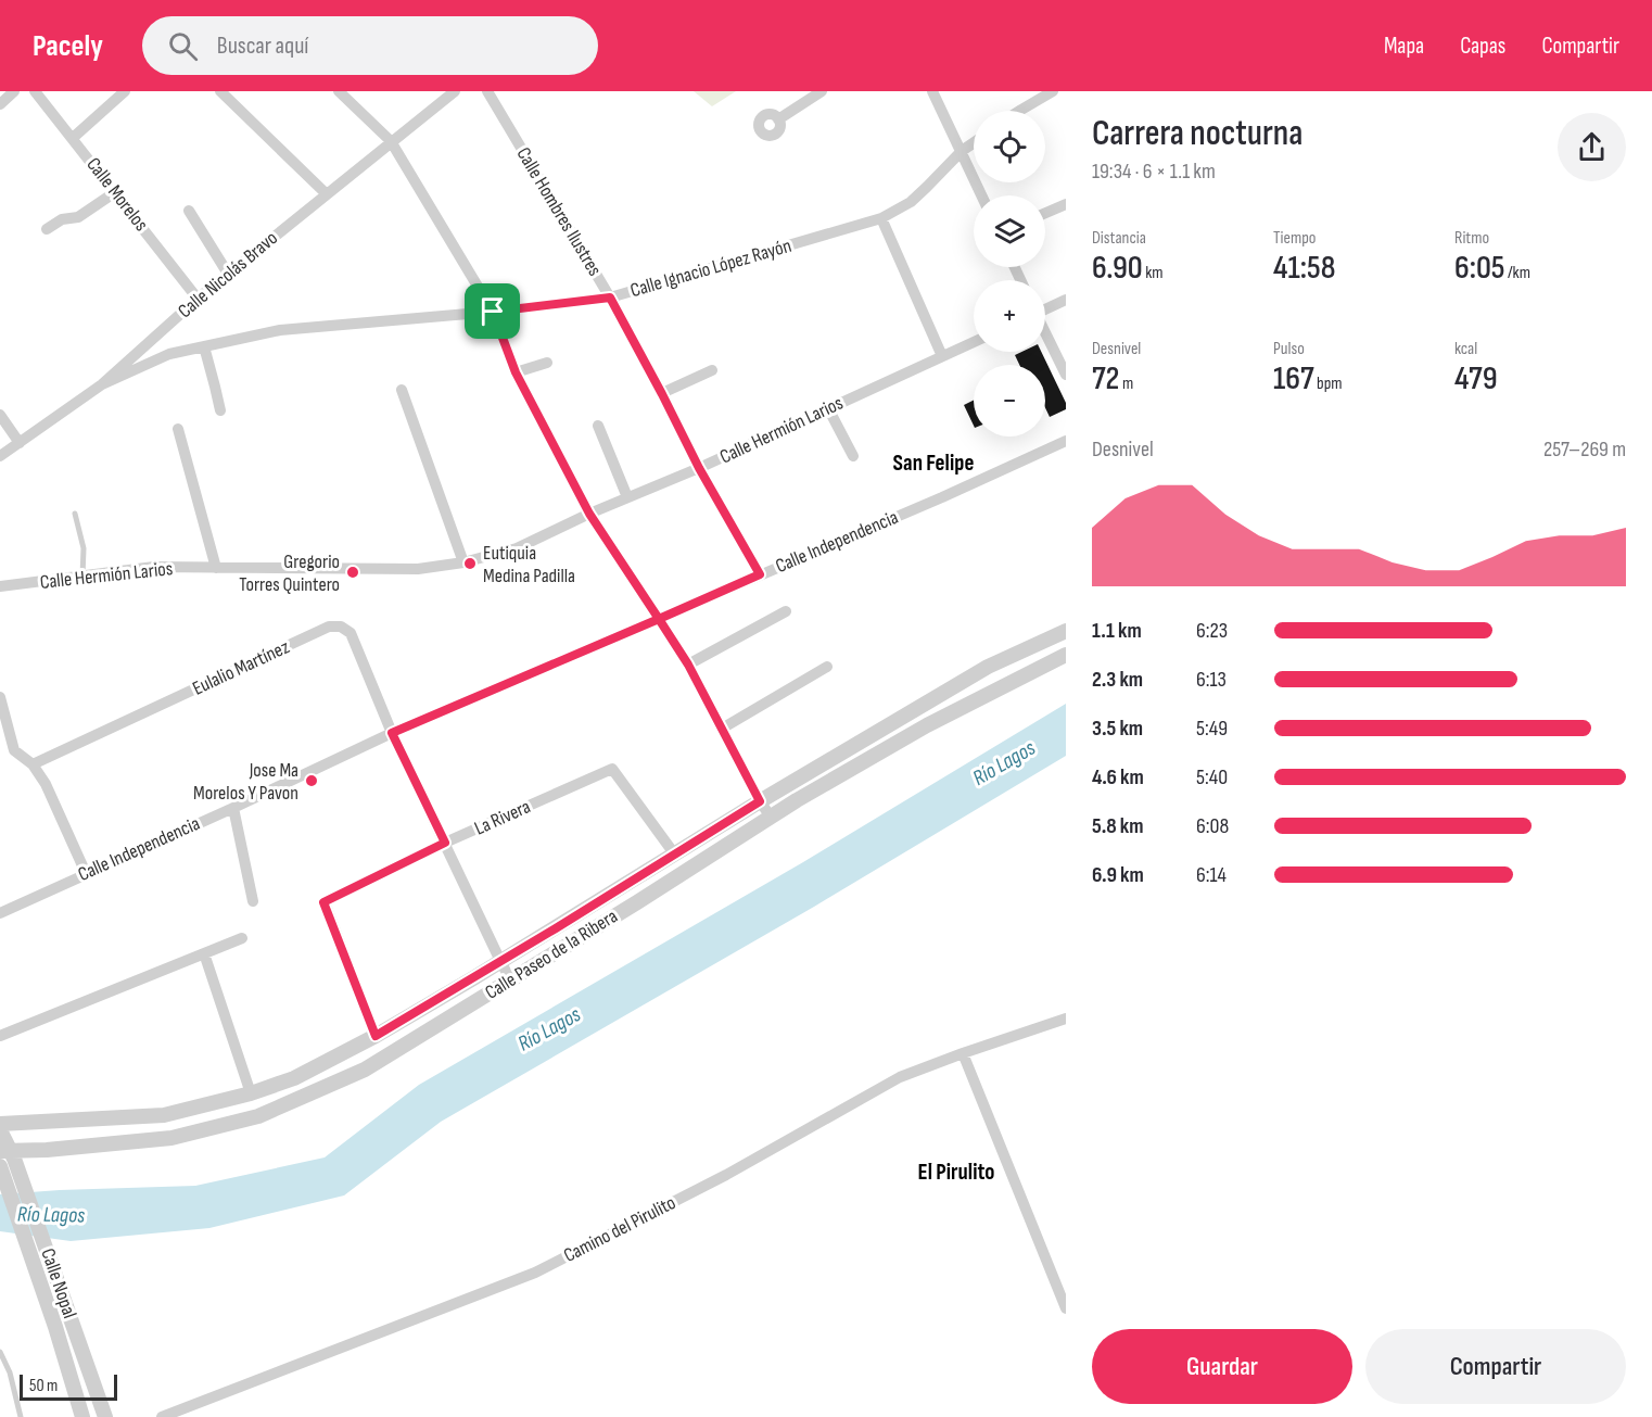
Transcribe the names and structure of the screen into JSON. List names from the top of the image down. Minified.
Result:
{"streets":{"street":["Calle Morelos","Calle Hombres Ilustres","Calle Ignacio López Rayón","Calle Nicolás Bravo","Calle Hermión Larios","Calle Independencia","Eulalio Martínez","La Rivera","Calle Paseo de la Ribera","Camino del Pirulito","Calle Nopal"]},"crossings":[["Calle Morelos","Calle Nicolás Bravo"],["Calle Hombres Ilustres","Calle Ignacio López Rayón"],["Calle Hombres Ilustres","Calle Hermión Larios"],["Calle Hombres Ilustres","Calle Independencia"],["Calle Ignacio López Rayón","Calle Nicolás Bravo"],["Calle Independencia","Eulalio Martínez"],["La Rivera","Calle Paseo de la Ribera"],["Calle Paseo de la Ribera","Calle Nopal"]],"districts":["San Felipe","El Pirulito"],"water":["Río Lagos"],"places":["Eutiquia Medina Padilla","Gregorio Torres Quintero","Jose Ma Morelos Y Pavon"],"scale_bar":"50 m","page":{"header":"Pacely","search":"Buscar aquí","nav":["Mapa","Capas","Compartir"],"heading":["Carrera nocturna","19:34 · 6 × 1.1 km"],"map_buttons":["+","−"],"stats":[["Distancia","6.90 km"],["Tiempo","41:58"],["Ritmo","6:05 /km"],["Desnivel","72 m"],["Pulso","167 bpm"],["kcal","479"]],"chart":["Desnivel","257–269 m"],"list":[{"name":"1.1 km","note":"6:23"},{"name":"2.3 km","note":"6:13"},{"name":"3.5 km","note":"5:49"},{"name":"4.6 km","note":"5:40"},{"name":"5.8 km","note":"6:08"},{"name":"6.9 km","note":"6:14"}],"buttons":["Guardar","Compartir"],"scale":"50 m"}}
